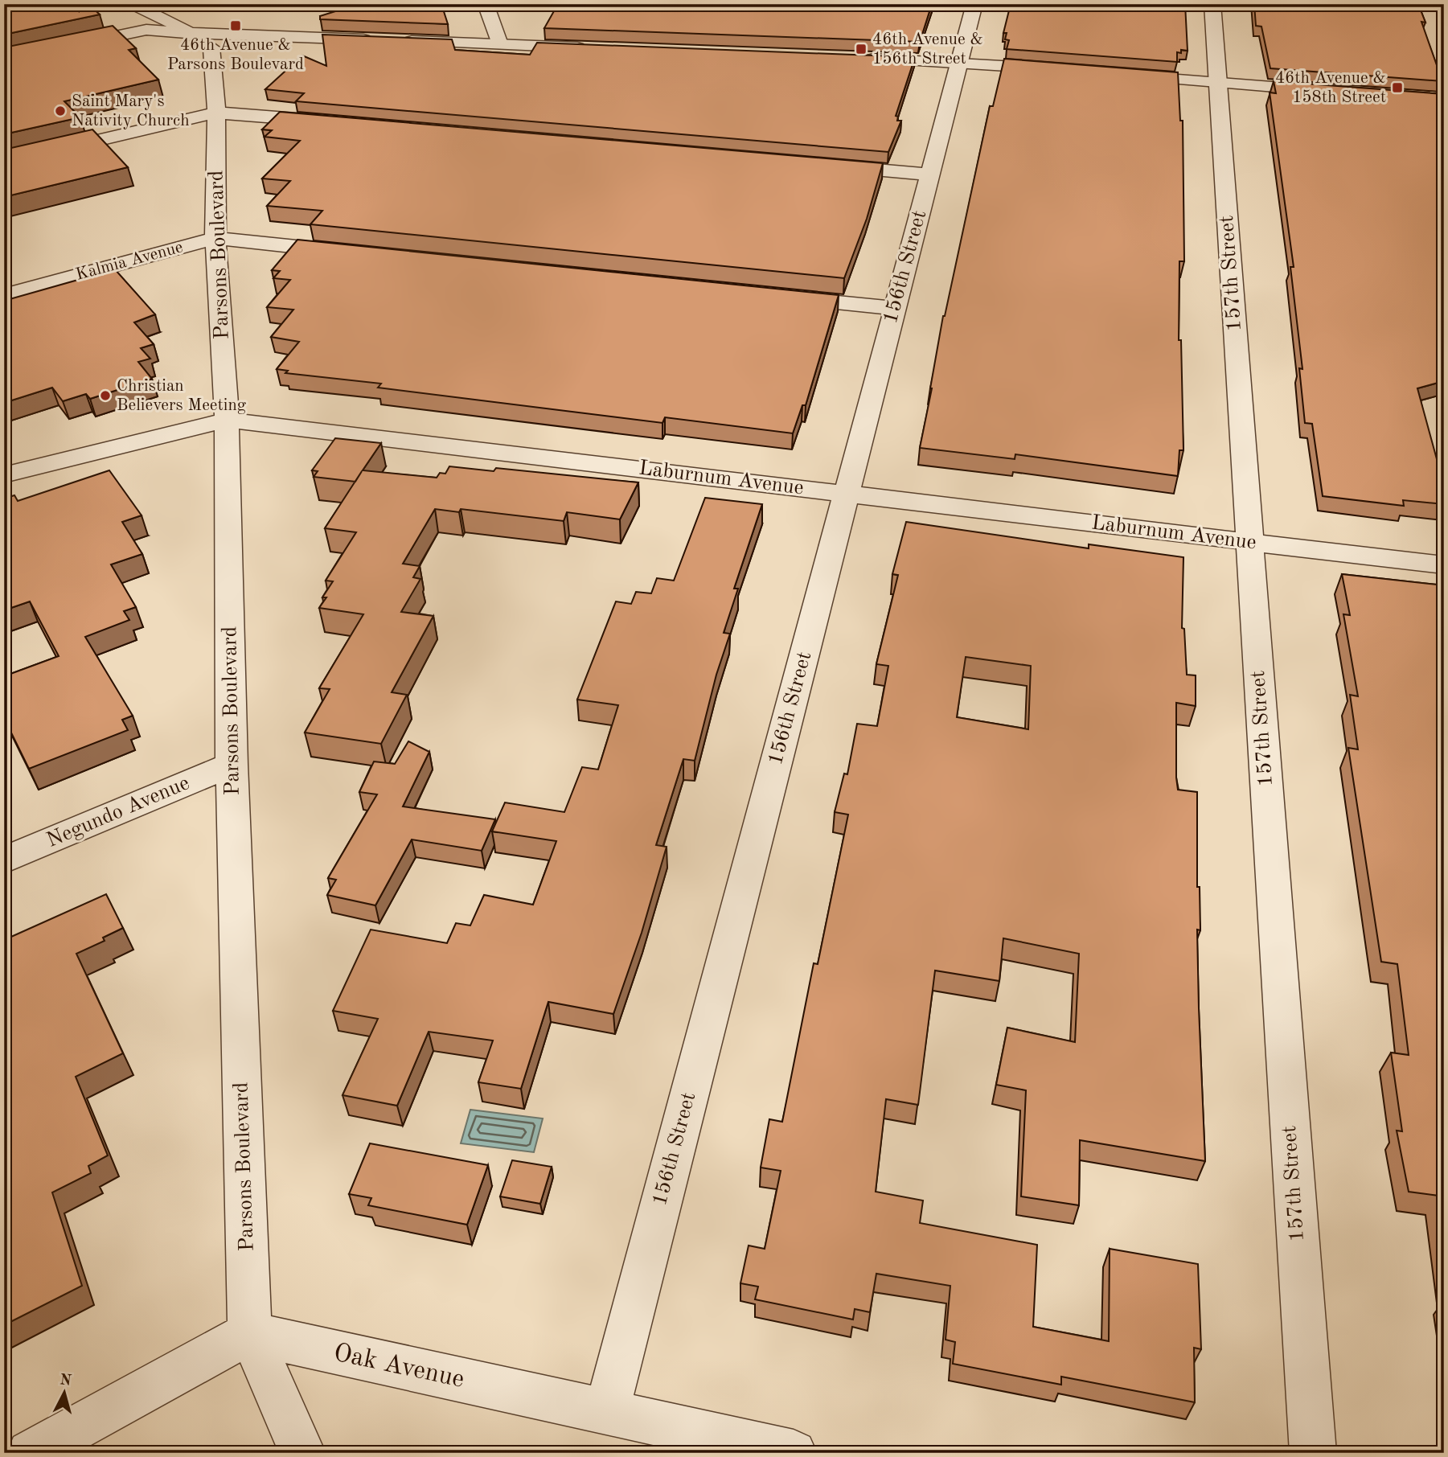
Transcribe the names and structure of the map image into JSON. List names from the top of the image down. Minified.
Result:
{"streets":{"street":["Parsons Boulevard","Kalmia Avenue","156th Street","157th Street","Laburnum Avenue","Negundo Avenue","Oak Avenue"]},"crossings":[["Parsons Boulevard","Kalmia Avenue"],["Parsons Boulevard","Laburnum Avenue"],["Parsons Boulevard","Negundo Avenue"],["Parsons Boulevard","Oak Avenue"],["156th Street","Laburnum Avenue"],["156th Street","Oak Avenue"],["157th Street","Laburnum Avenue"]],"places":{"transit":["46th Avenue & Parsons Boulevard","46th Avenue & 156th Street","46th Avenue & 158th Street"],"other":["Saint Mary's Nativity Church","Christian Believers Meeting"]},"north":"top"}
